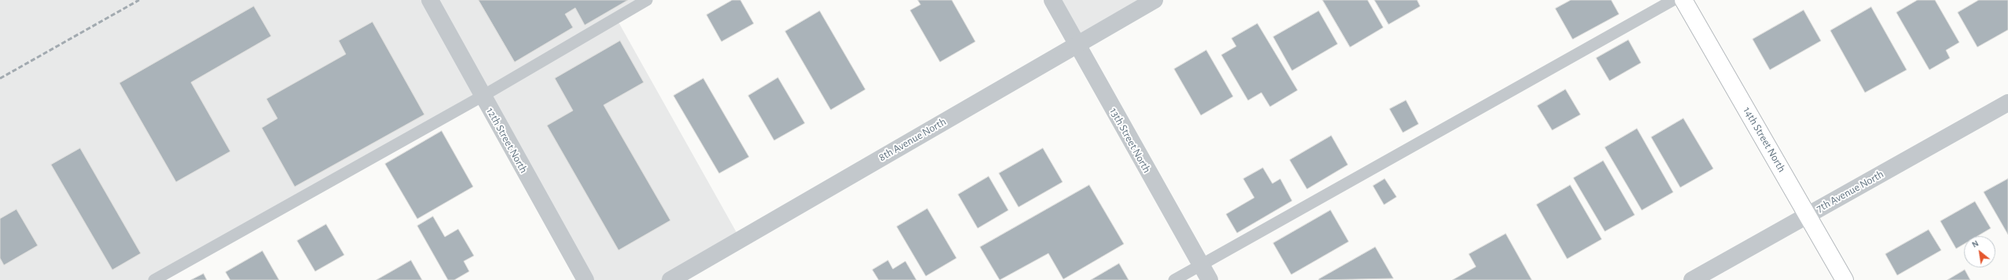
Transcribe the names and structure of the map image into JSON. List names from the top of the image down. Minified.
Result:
{"streets":{"main road":["14th Street North"],"street":["8th Avenue North","12th Street North","13th Street North","7th Avenue North"]},"crossings":[["8th Avenue North","13th Street North"],["14th Street North","7th Avenue North"]],"north":"top left"}
